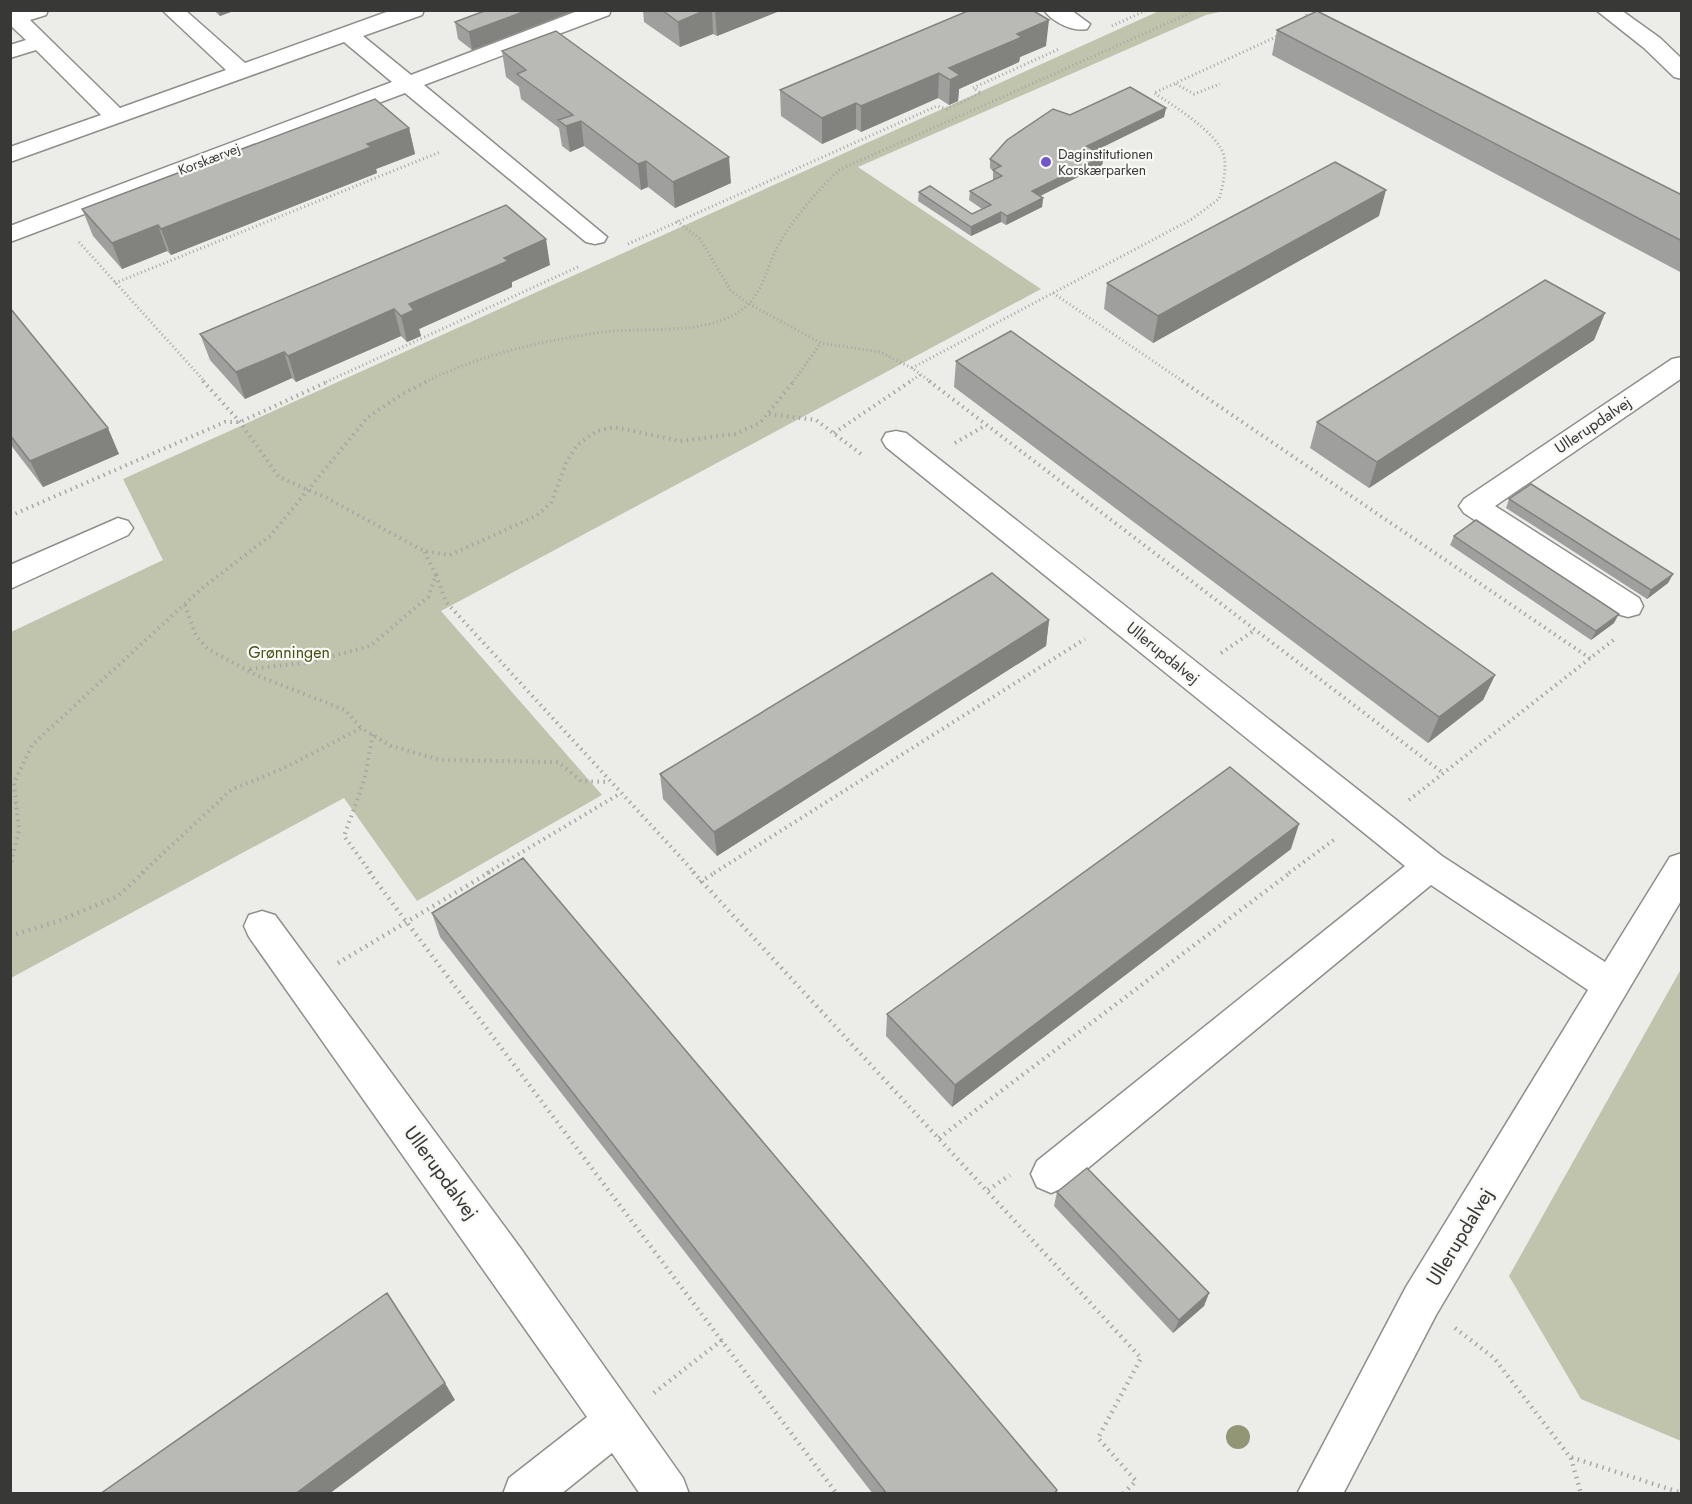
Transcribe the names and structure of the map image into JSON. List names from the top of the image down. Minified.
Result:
{"streets":{"street":["Korskærvej","Ullerupdalvej"]},"parks":["Grønningen"],"places":["Daginstitutionen Korskærparken"]}
